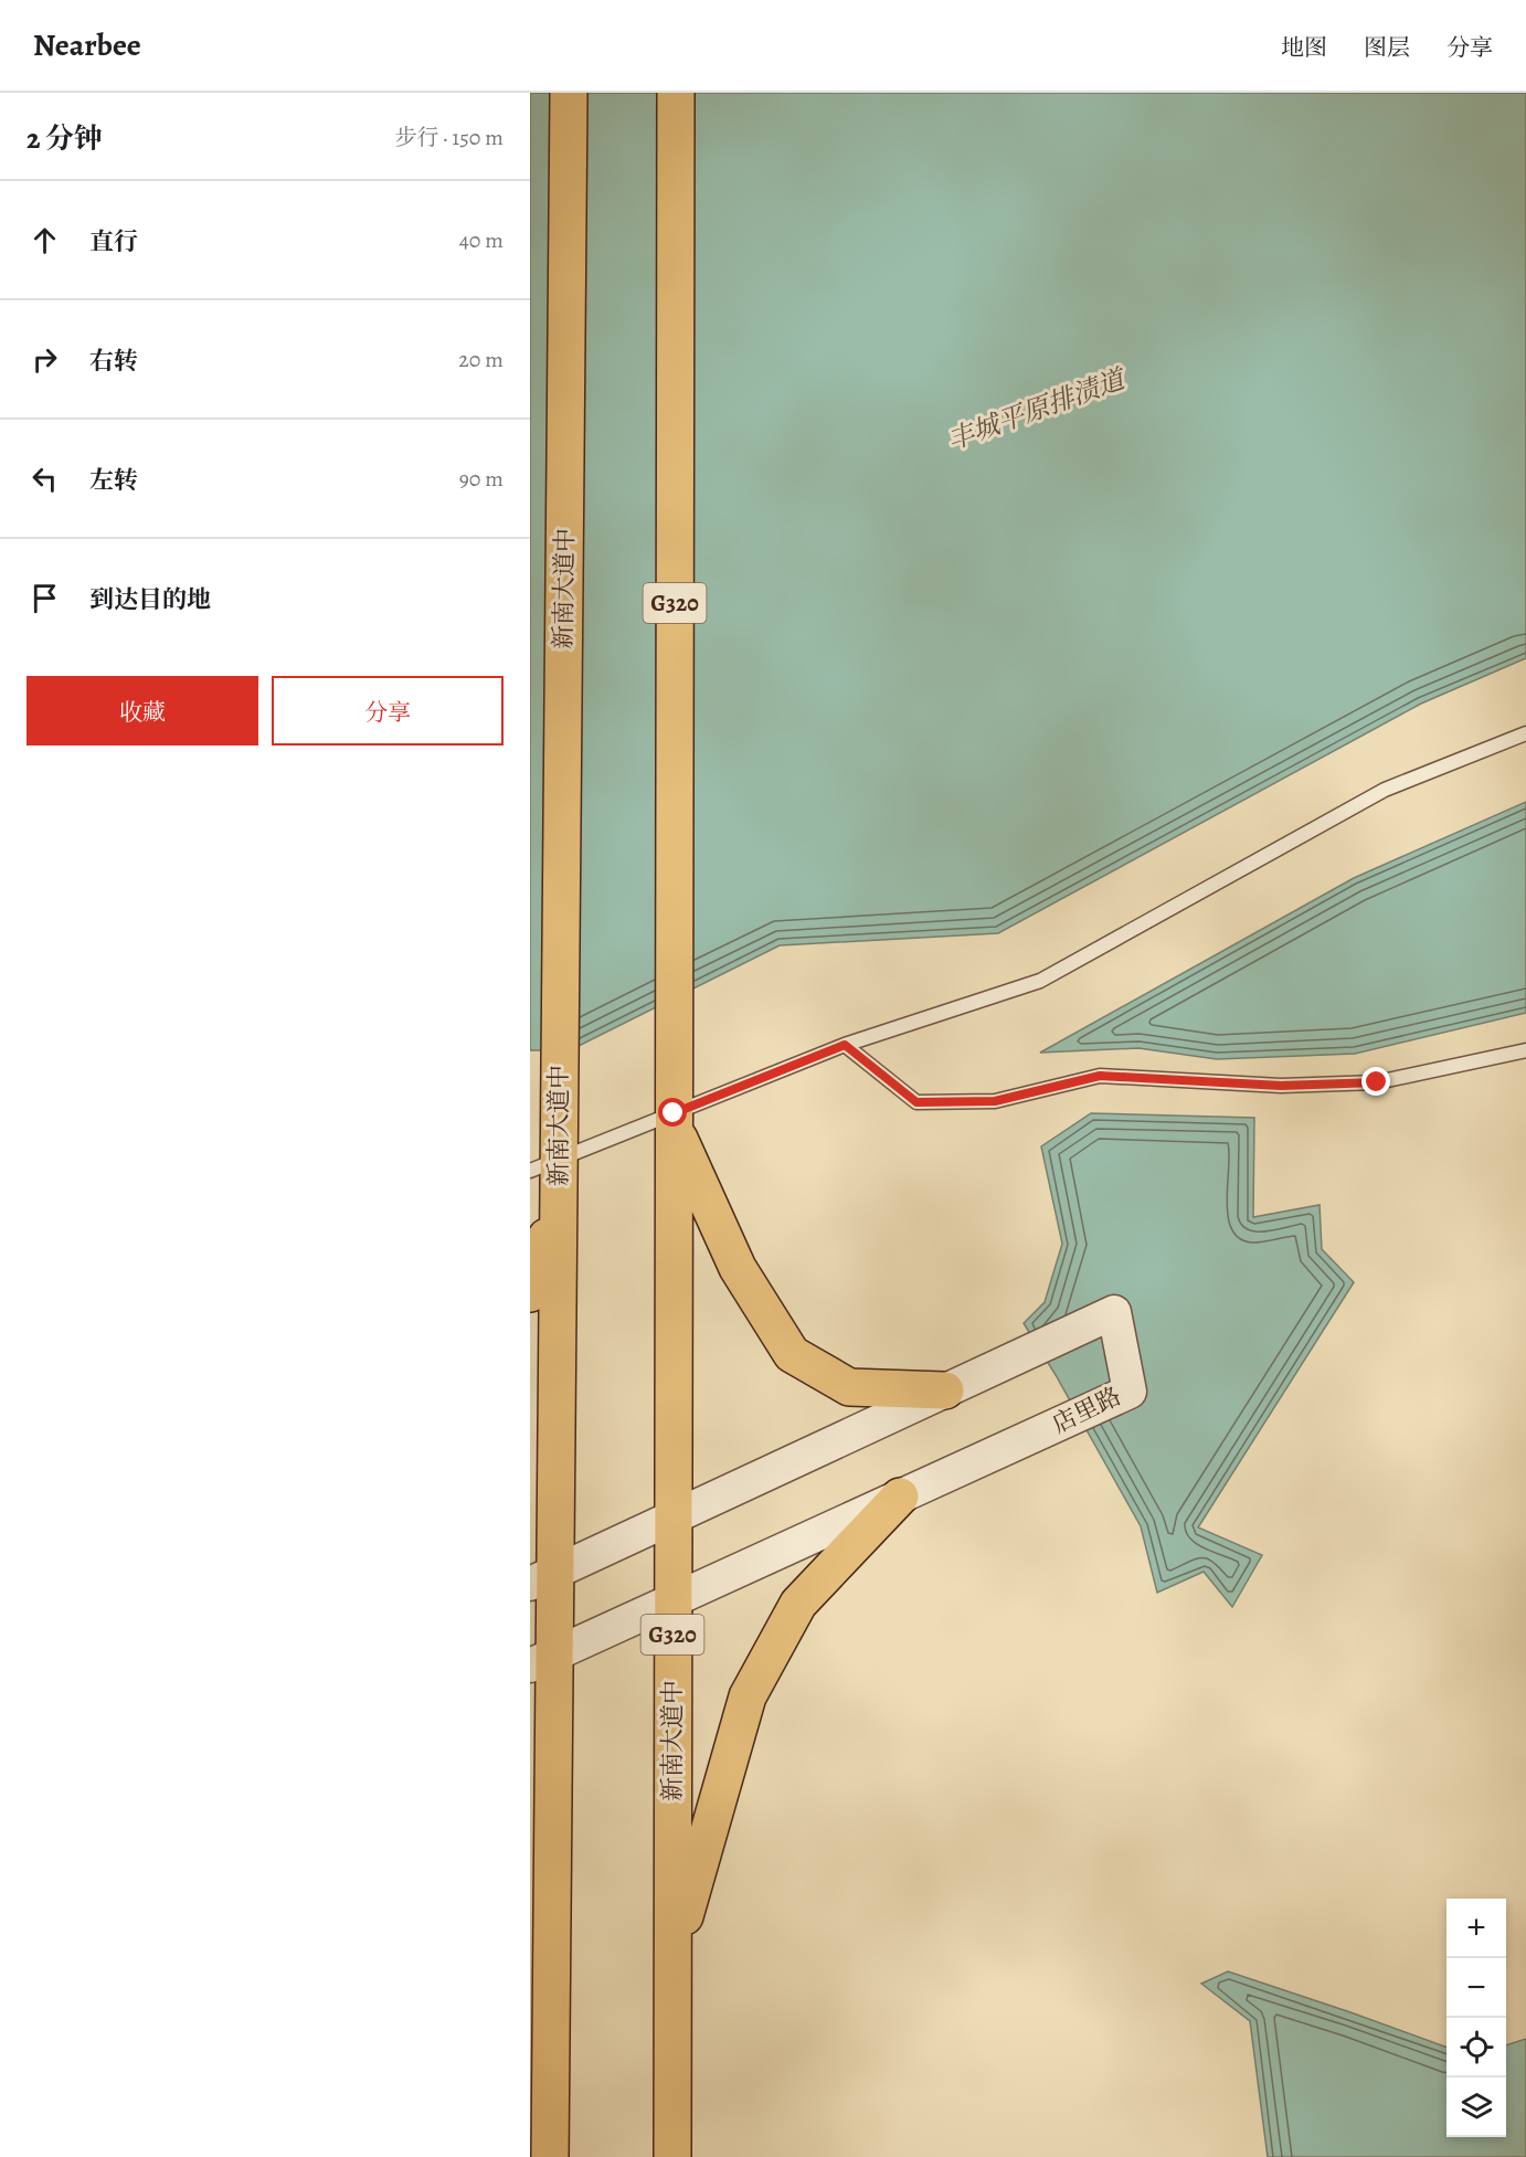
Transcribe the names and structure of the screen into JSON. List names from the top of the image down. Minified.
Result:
{"streets":{"highway":["新南大道中","G320"],"street":["店里路"]},"crossings":[["新南大道中","店里路"]],"water":["丰城平原排渍道"],"page":{"header":"Nearbee","nav":["地图","图层","分享"],"heading":["2 分钟","步行 · 150 m"],"list":[["直行","40 m"],["右转","20 m"],["左转","90 m"],"到达目的地"],"buttons":["收藏","分享"],"map_buttons":["+","−"]}}
